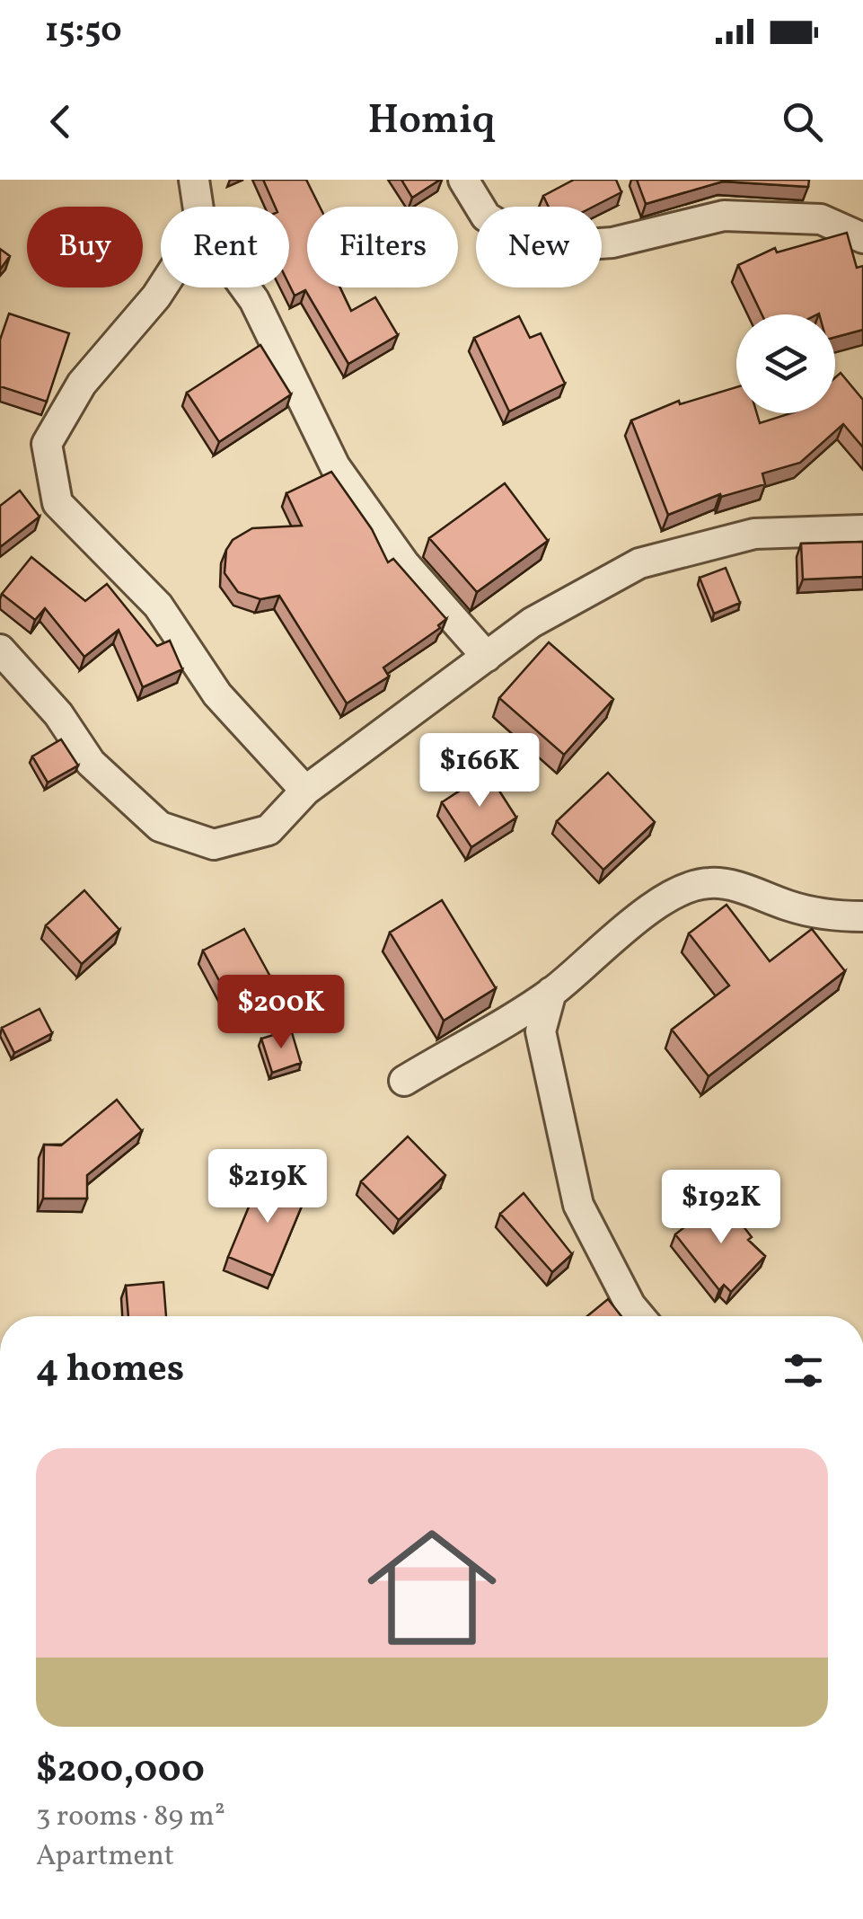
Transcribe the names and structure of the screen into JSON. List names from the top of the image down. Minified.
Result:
{"page":{"status":"15:50","header":"Homiq","chip":["Buy","Rent","Filters","New"],"price":["$166K","$200K","$219K","$192K"],"heading":"4 homes","list":[{"name":"$200,000","note":"3 rooms · 89 m² · Apartment"}]}}
